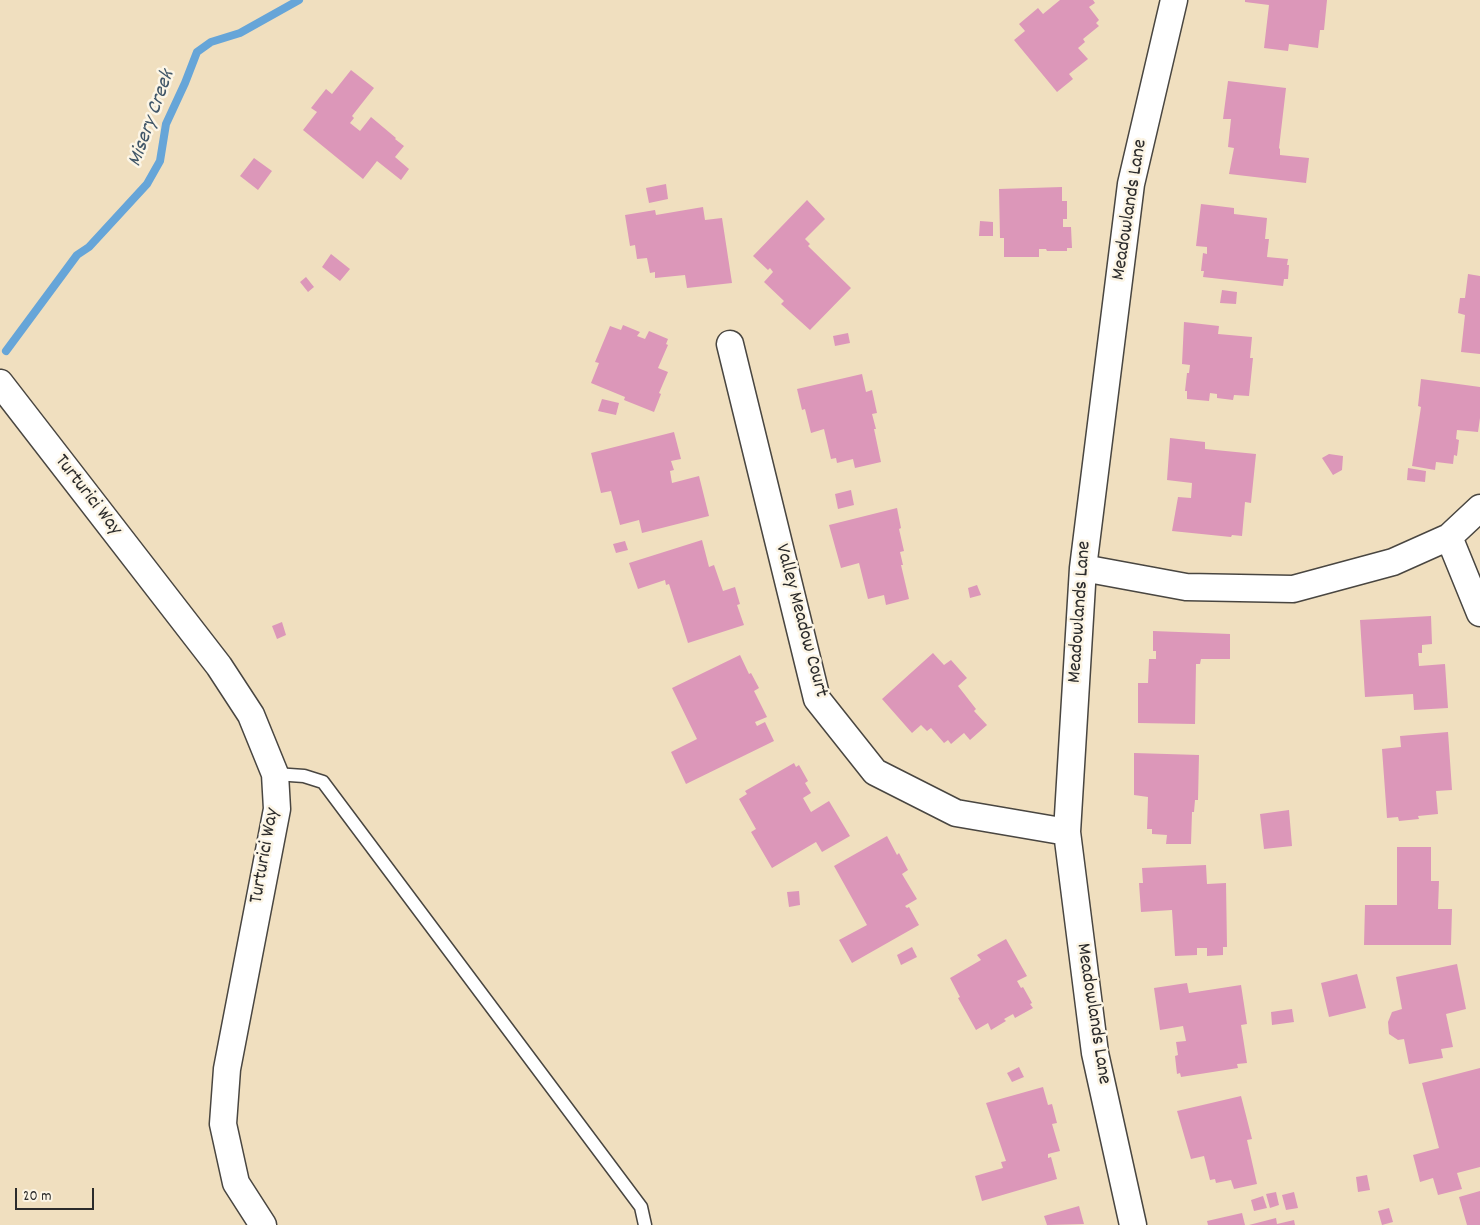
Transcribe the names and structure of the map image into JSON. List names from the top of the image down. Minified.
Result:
{"streets":{"street":["Meadowlands Lane","Turturici Way","Valley Meadow Court"]},"crossings":[["Meadowlands Lane","Valley Meadow Court"]],"water":["Misery Creek"],"scale_bar":"20 m"}
